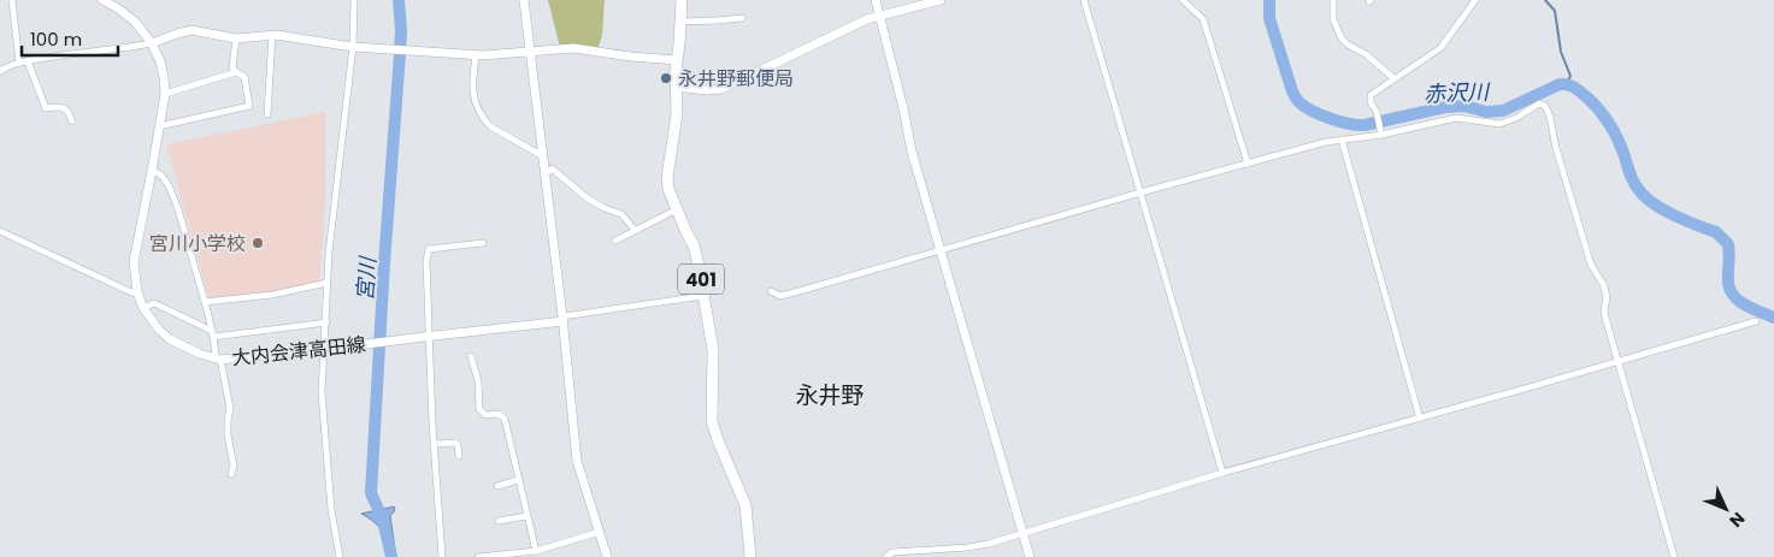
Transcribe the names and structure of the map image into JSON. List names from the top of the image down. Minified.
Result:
{"streets":{"highway":["401"],"street":["大内会津高田線"]},"districts":["永井野"],"water":["赤沢川","宮川"],"places":["永井野郵便局","宮川小学校"],"scale_bar":"100 m","north":"bottom right"}
